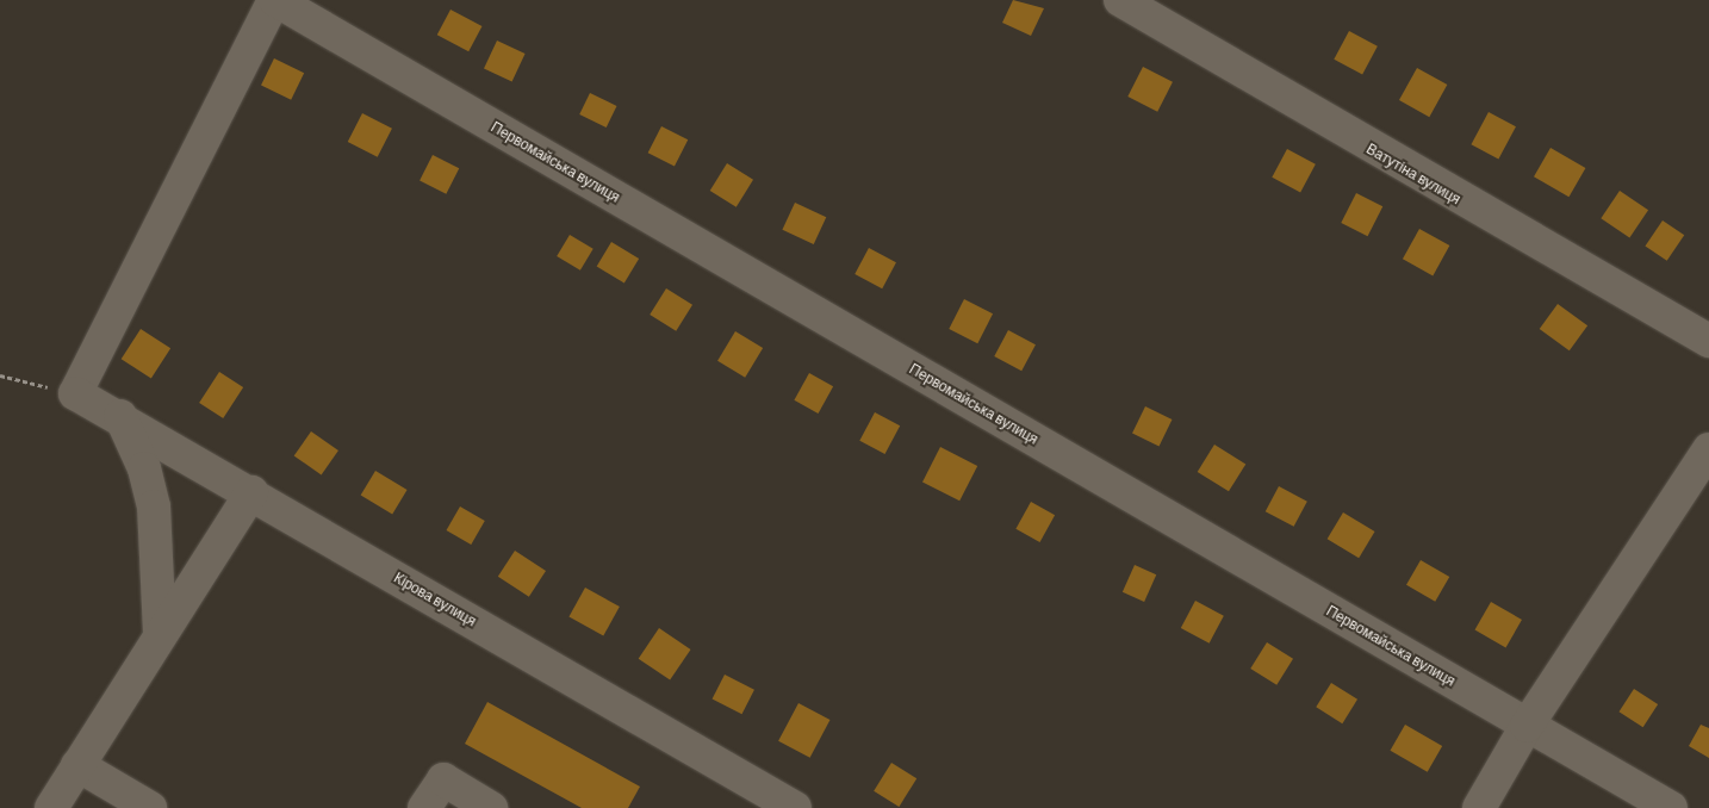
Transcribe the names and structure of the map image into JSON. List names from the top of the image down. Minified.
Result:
{"streets":{"street":["Первомайська вулиця","Ватутіна вулиця","Кірова вулиця"]}}
